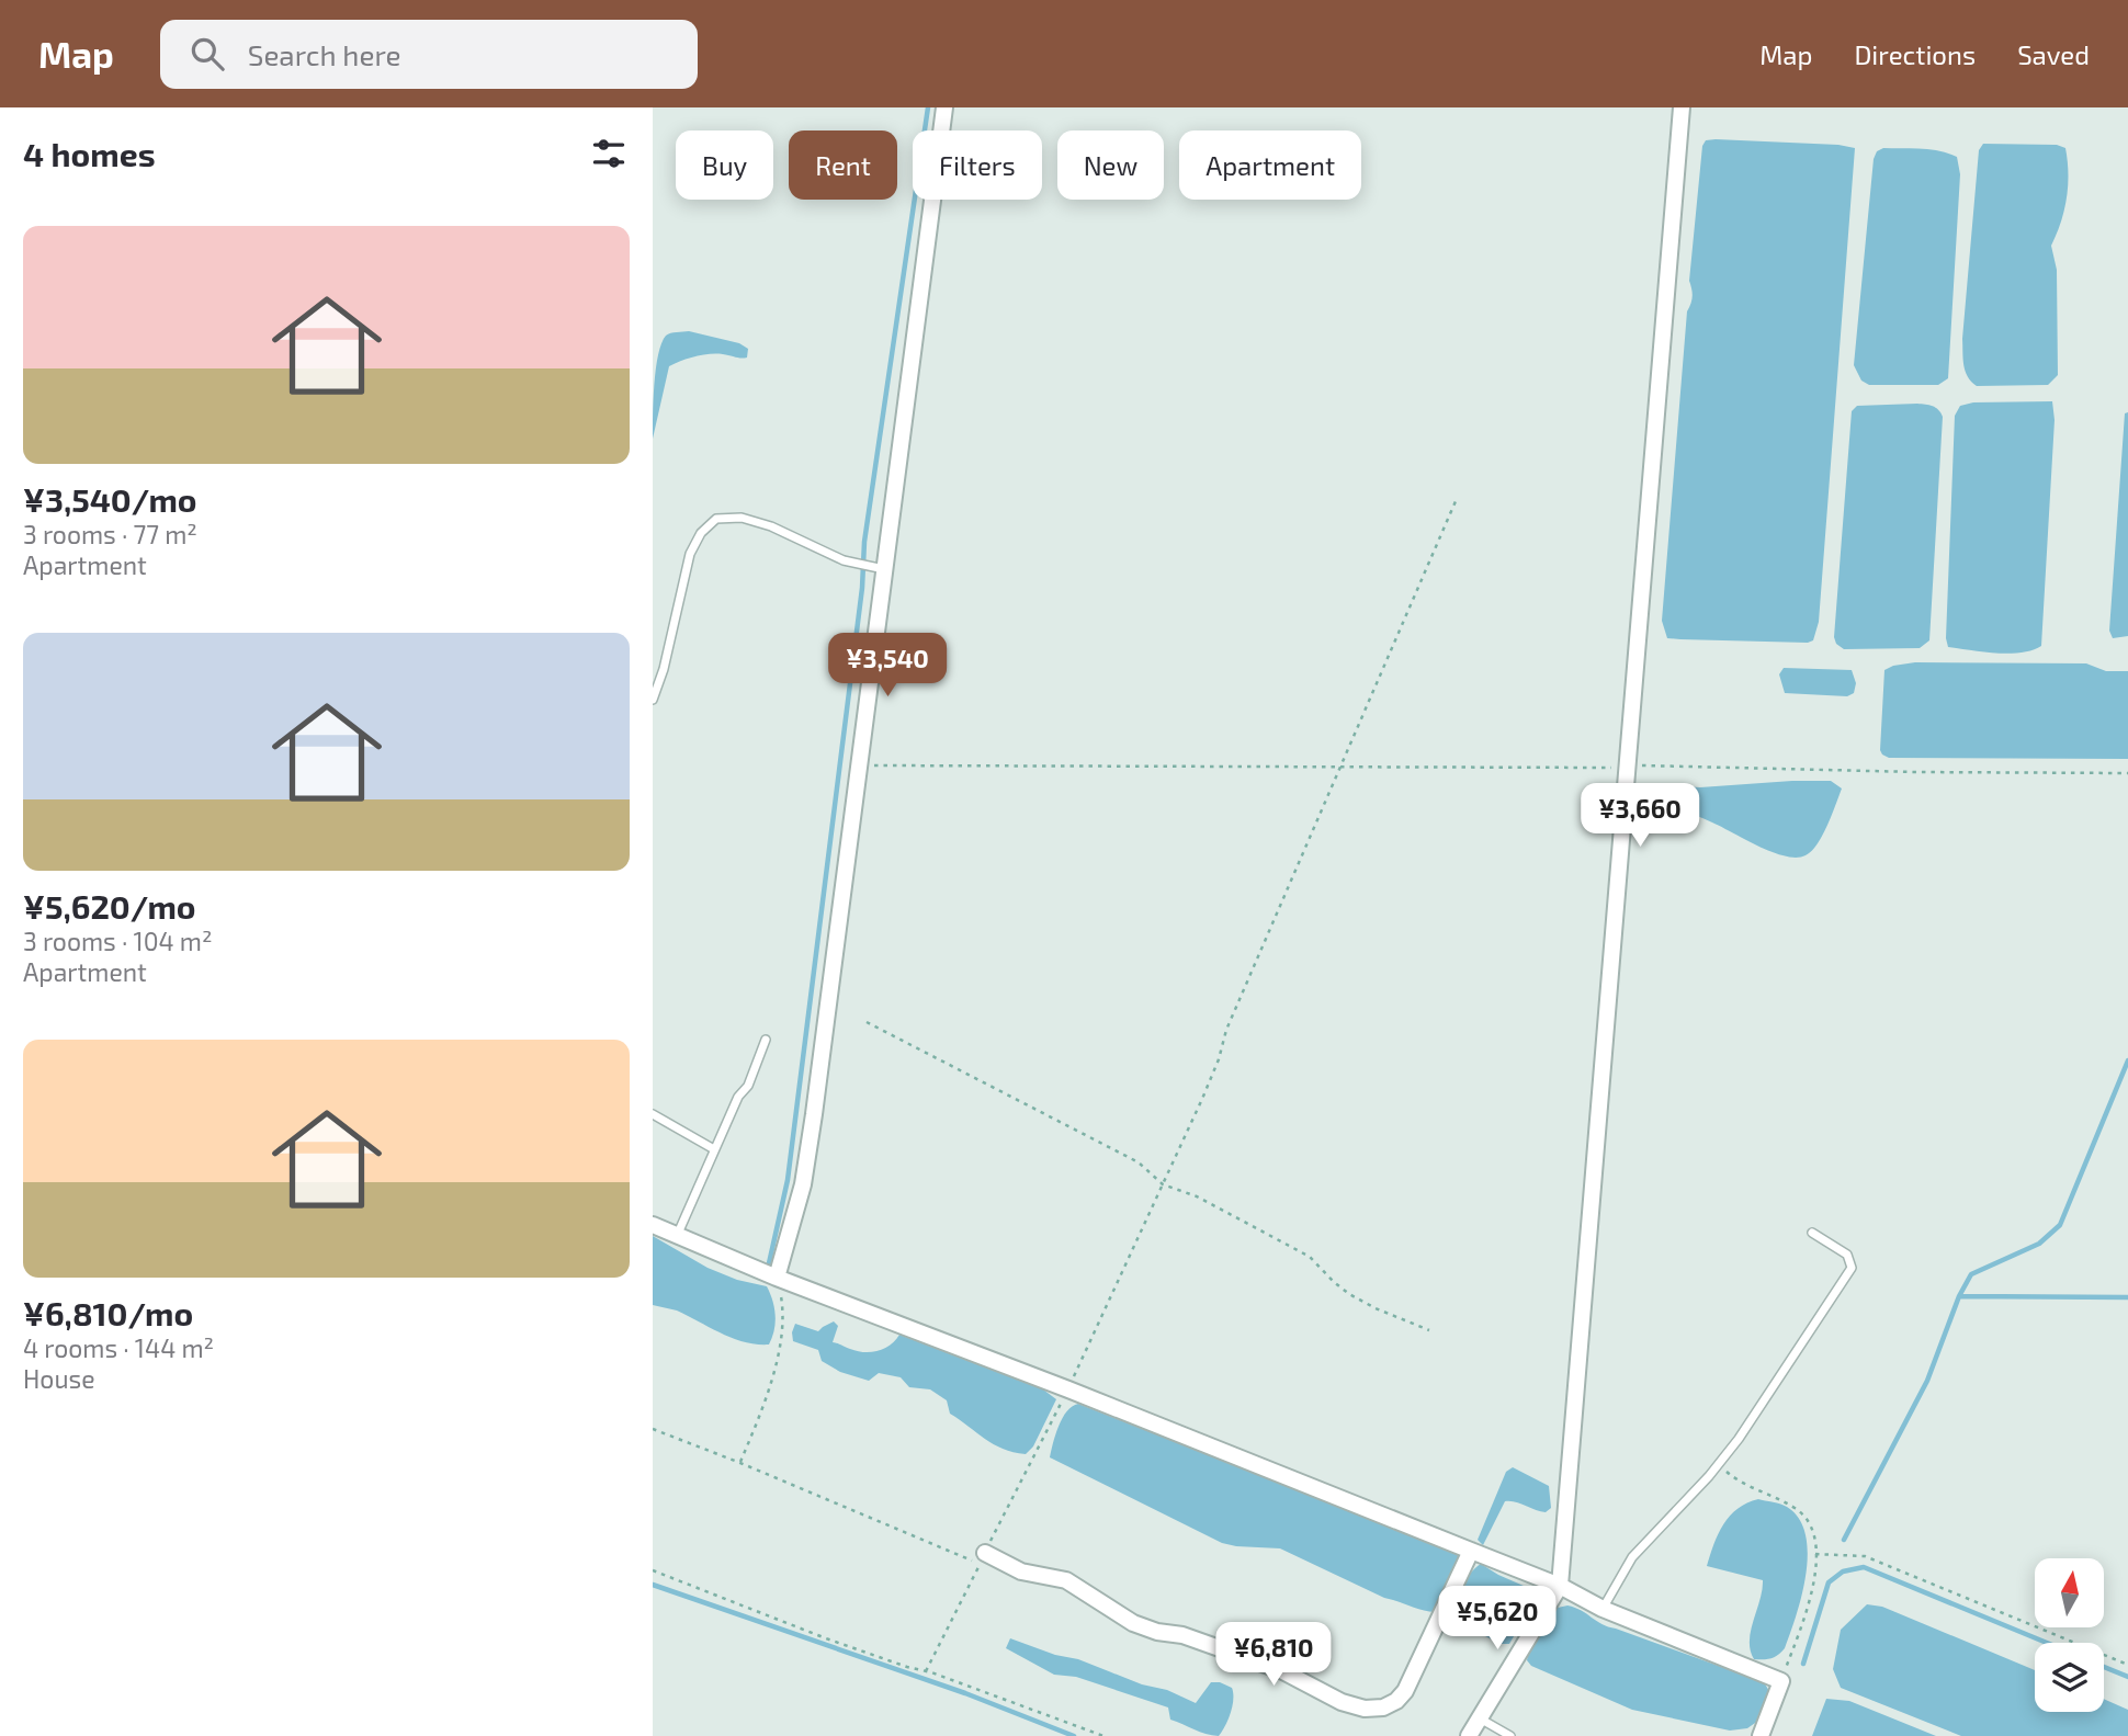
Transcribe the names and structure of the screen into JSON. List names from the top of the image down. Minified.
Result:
{"north":"top","page":{"header":"Map","search":"Search here","nav":["Map","Directions","Saved"],"heading":"4 homes","chip":["Buy","Rent","Filters","New","Apartment"],"list":[{"name":"¥3,540/mo","note":"3 rooms · 77 m² · Apartment"},{"name":"¥5,620/mo","note":"3 rooms · 104 m² · Apartment"},{"name":"¥6,810/mo","note":"4 rooms · 144 m² · House"}],"price":["¥3,540","¥3,660","¥5,620","¥6,810"]}}
